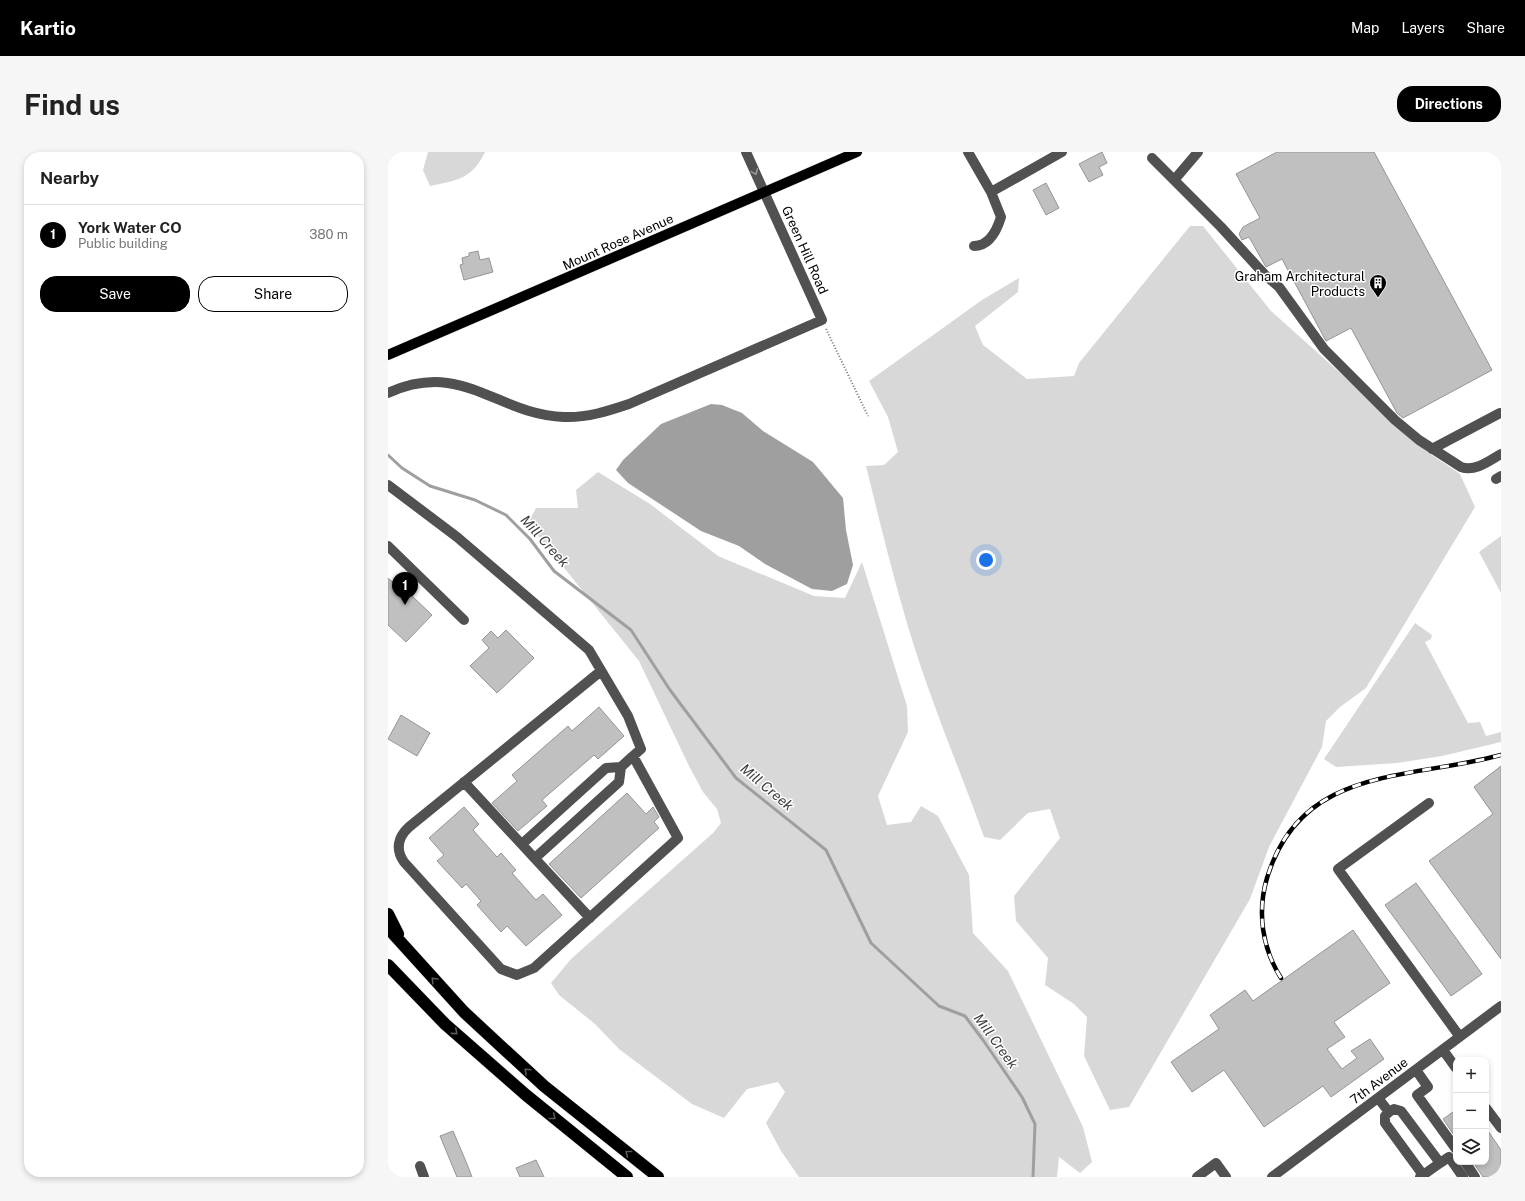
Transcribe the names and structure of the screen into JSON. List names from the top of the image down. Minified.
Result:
{"streets":{"main road":["Mount Rose Avenue"],"street":["Green Hill Road","7th Avenue"]},"crossings":[["Mount Rose Avenue","Green Hill Road"]],"water":["Mill Creek"],"places":{"building":["Graham Architectural Products"]},"page":{"header":"Kartio","nav":["Map","Layers","Share"],"buttons":["Directions",["Save","Share"]],"title":"Find us","heading":"Nearby","list":[{"mark":"1","name":"York Water CO","note":"Public building","value":"380 m"}],"pins":"1","map_buttons":["+","−"]}}
